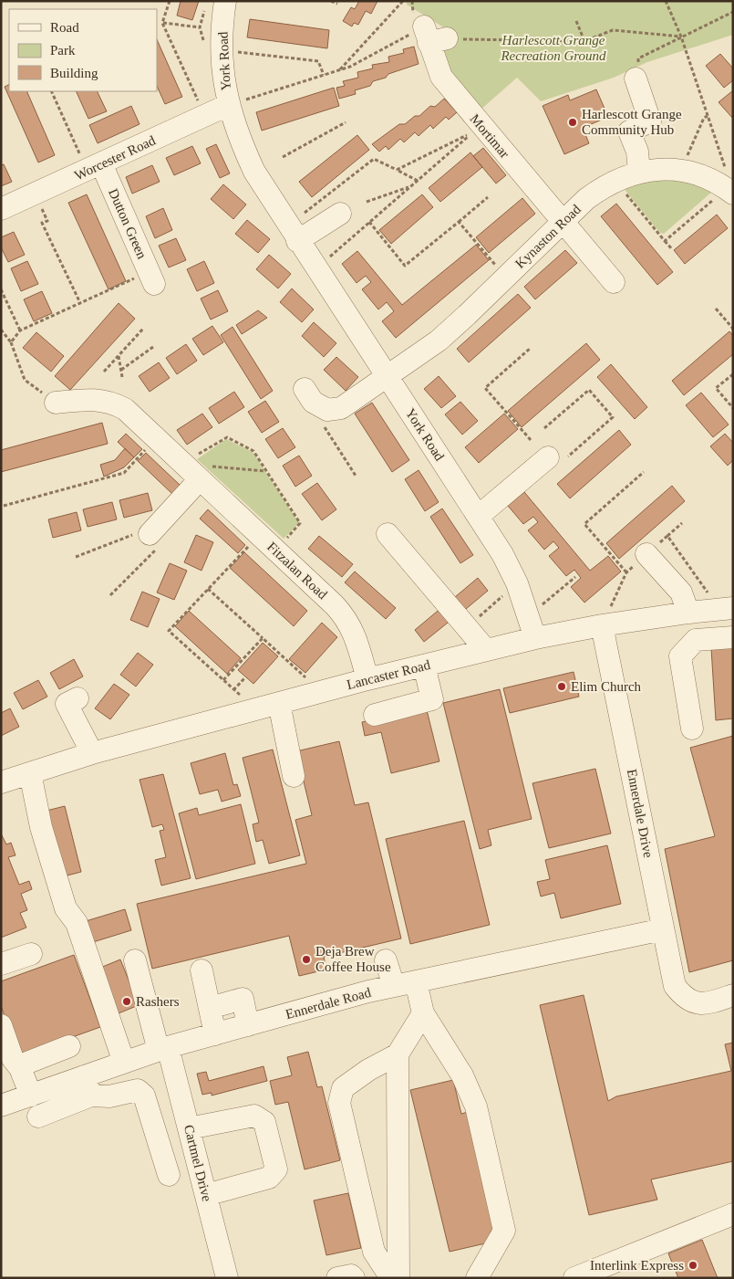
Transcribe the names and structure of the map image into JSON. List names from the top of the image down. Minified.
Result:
{"streets":{"street":["York Road","Mortimar","Worcester Road","Dutton Green","Kynaston Road","Fitzalan Road","Lancaster Road","Ennerdale Drive","Ennerdale Road","Cartmel Drive"]},"crossings":[["York Road","Worcester Road"],["York Road","Kynaston Road"],["York Road","Lancaster Road"],["Mortimar","Kynaston Road"],["Worcester Road","Dutton Green"],["Fitzalan Road","Lancaster Road"],["Lancaster Road","Ennerdale Drive"],["Ennerdale Drive","Ennerdale Road"],["Ennerdale Road","Cartmel Drive"]],"parks":["Harlescott Grange Recreation Ground"],"places":["Harlescott Grange Community Hub","Elim Church","Deja Brew Coffee House","Rashers","Interlink Express"],"legend":["Road","Park","Building"]}
